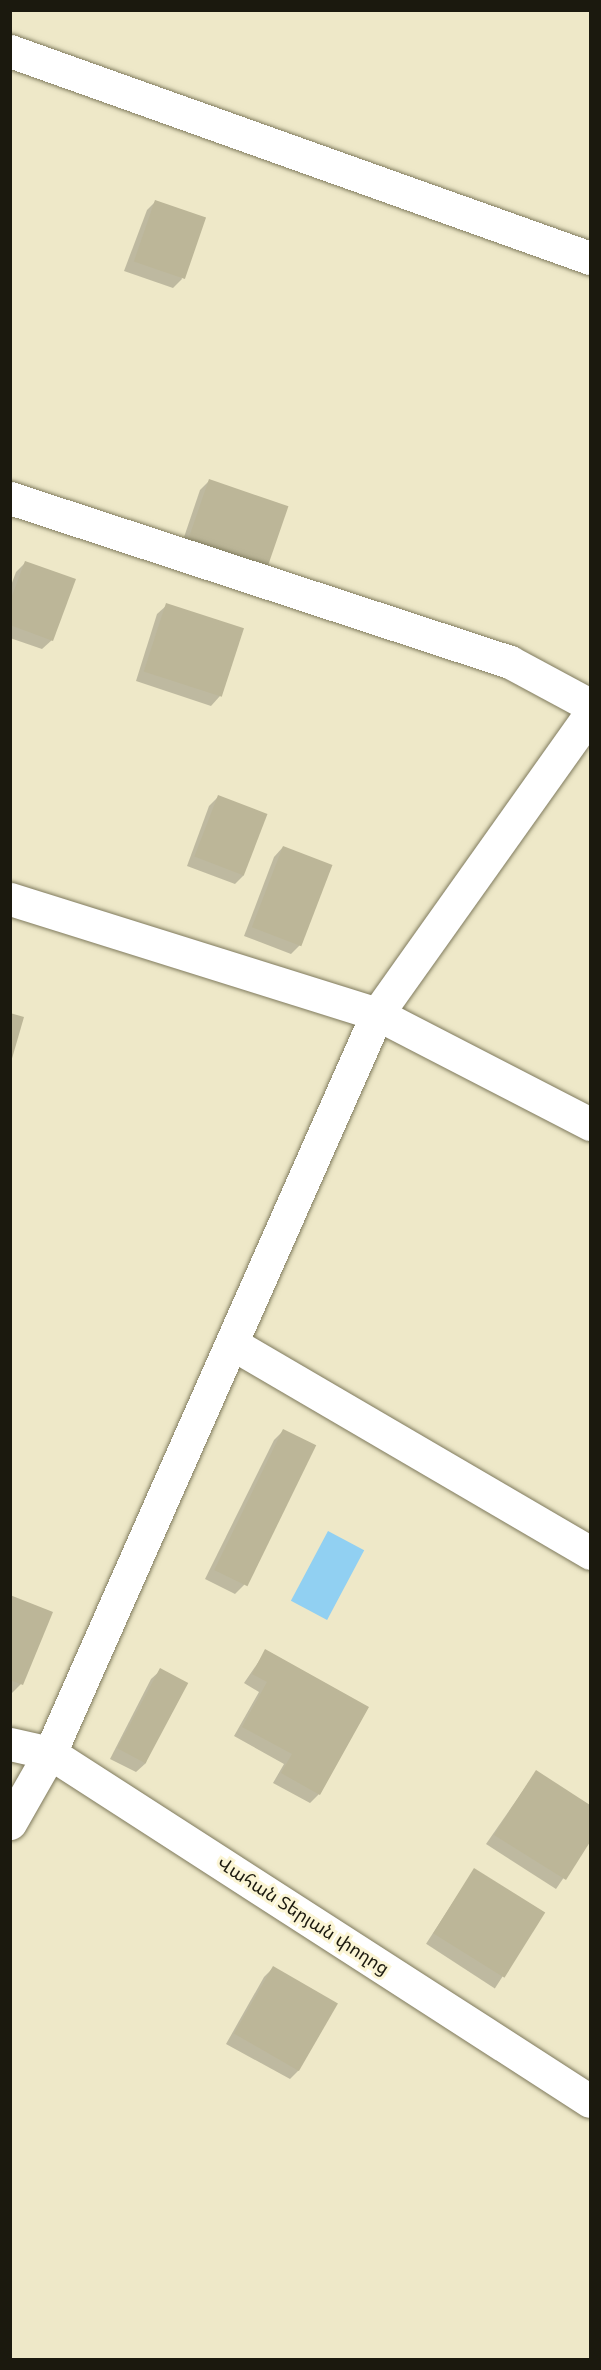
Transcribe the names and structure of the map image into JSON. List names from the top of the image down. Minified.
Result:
{"streets":{"street":["Վահան Տերյան փողոց"]}}
